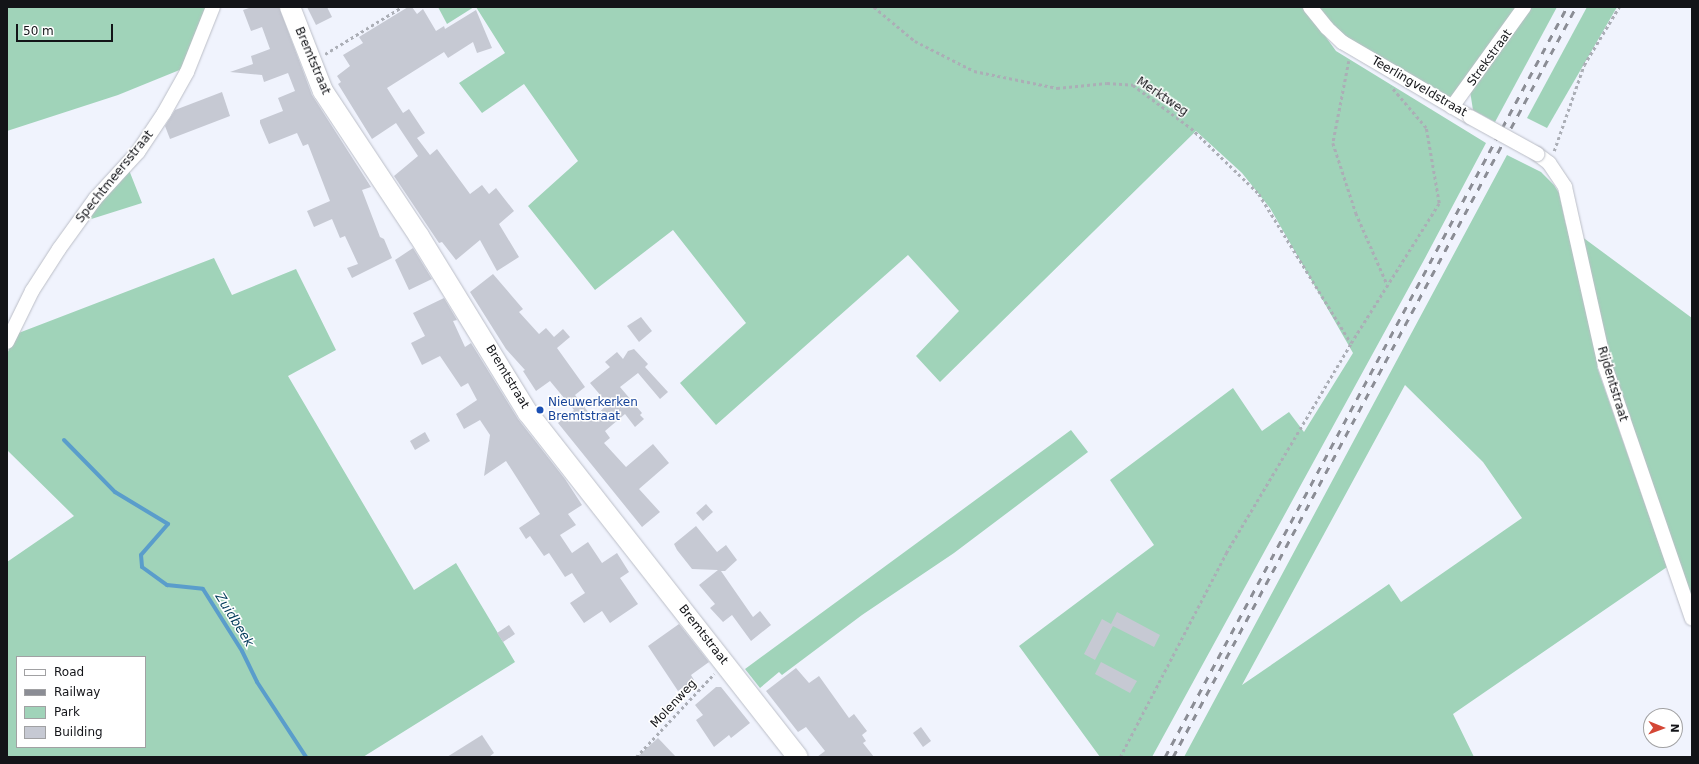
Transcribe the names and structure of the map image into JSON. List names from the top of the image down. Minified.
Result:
{"streets":{"street":["Strekstraat","Bremtstraat","Teerlingveldstraat","Spechtmeersstraat","Rijdentstraat"],"path":["Merktweg","Molenweg"]},"crossings":[["Strekstraat","Teerlingveldstraat"],["Bremtstraat","Molenweg"],["Teerlingveldstraat","Rijdentstraat"]],"water":["Zuidbeek"],"places":["Nieuwerkerken Bremtstraat"],"legend":["Road","Railway","Park","Building"],"scale_bar":"50 m","north":"right"}
